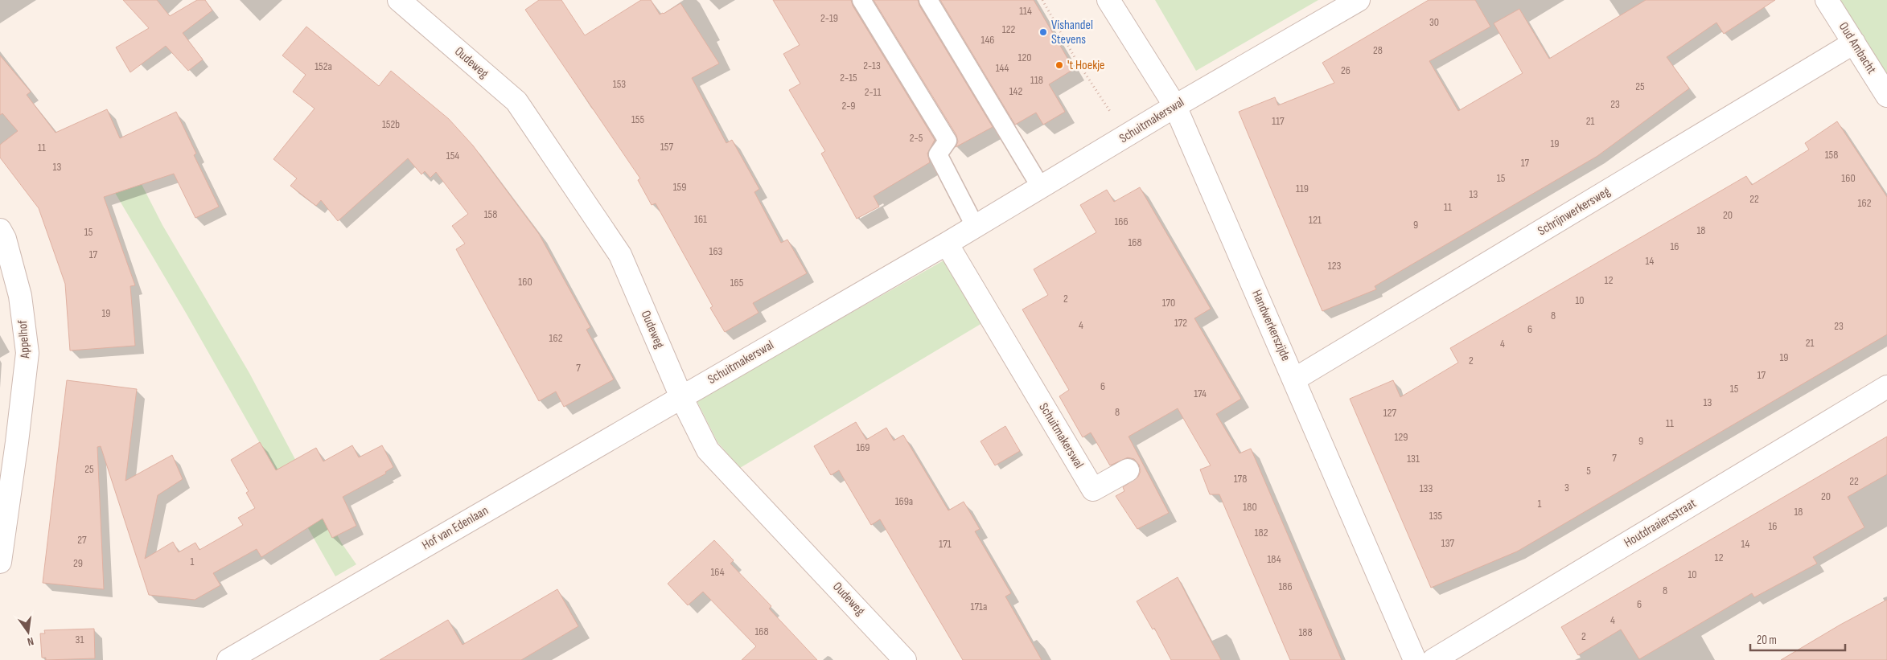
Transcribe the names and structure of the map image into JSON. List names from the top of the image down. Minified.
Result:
{"streets":{"street":["Oud Ambacht","Oudeweg","Schuitmakerswal","Schrijnwerkersweg","Handwerkerszijde","Appelhof","Houtdraaiersstraat","Hof van Edenlaan"]},"crossings":[["Oud Ambacht","Schrijnwerkersweg"],["Oudeweg","Schuitmakerswal"],["Oudeweg","Hof van Edenlaan"],["Schuitmakerswal","Handwerkerszijde"],["Schuitmakerswal","Hof van Edenlaan"],["Schrijnwerkersweg","Handwerkerszijde"]],"places":["Vishandel Stevens","'t Hoekje"],"house_numbers":["114","2-19","30","122","146","28","120","2-13","152a","144","26","2-15","118","153","25","142","2-11","23","2-9","155","117","21","152b","2-5","19","157","11","158","154","17","13","15","160","159","119","13","22","162","11","158","20","161","121","166","9","18","15","168","16","163","17","14","123","12","160","165","2","10","170","19","8","172","4","23","6","162","21","4","19","2","7","17","6","15","174","13","8","127","11","129","9","169","7","131","25","5","178","22","3","133","20","169a","1","180","18","135","16","182","27","137","171","14","12","184","1","29","164","10","186","8","6","171a","4","168","188","2","31"],"scale_bar":"20 m","north":"bottom"}
